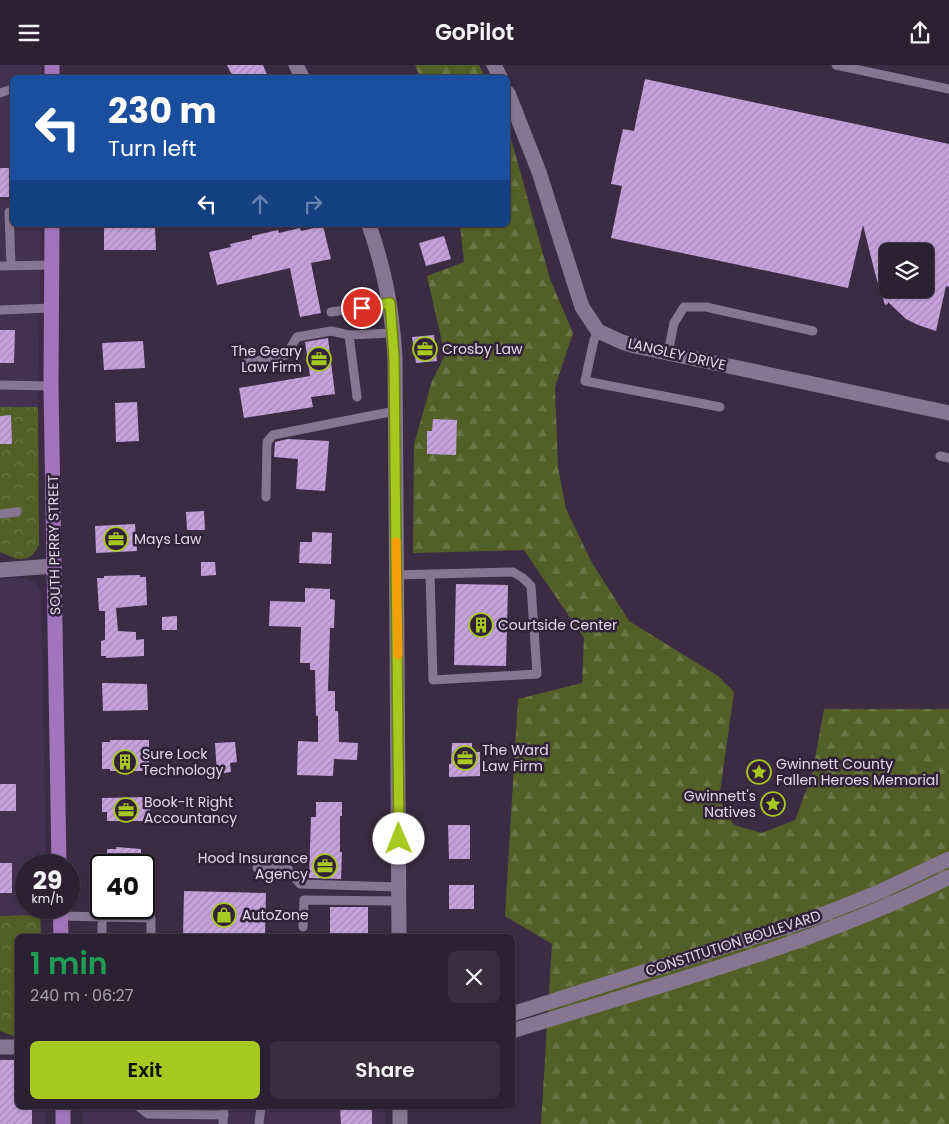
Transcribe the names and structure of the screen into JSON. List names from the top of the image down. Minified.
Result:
{"streets":{"main road":["SOUTH PERRY STREET"],"street":["LANGLEY DRIVE","CONSTITUTION BOULEVARD"]},"places":{"office":["Crosby Law","The Geary Law Firm","Mays Law","The Ward Law Firm","Book-It Right Accountancy","Hood Insurance Agency"],"building":["Courtside Center","Sure Lock Technology"],"place":["Gwinnett County Fallen Heroes Memorial","Gwinnett's Natives"],"shop":["AutoZone"]},"page":{"header":"GoPilot","turn":["230 m","Turn left"],"speed":"29 km/h","limit":"40","heading":["1 min","240 m · 06:27"],"buttons":["Exit","Share"]}}
